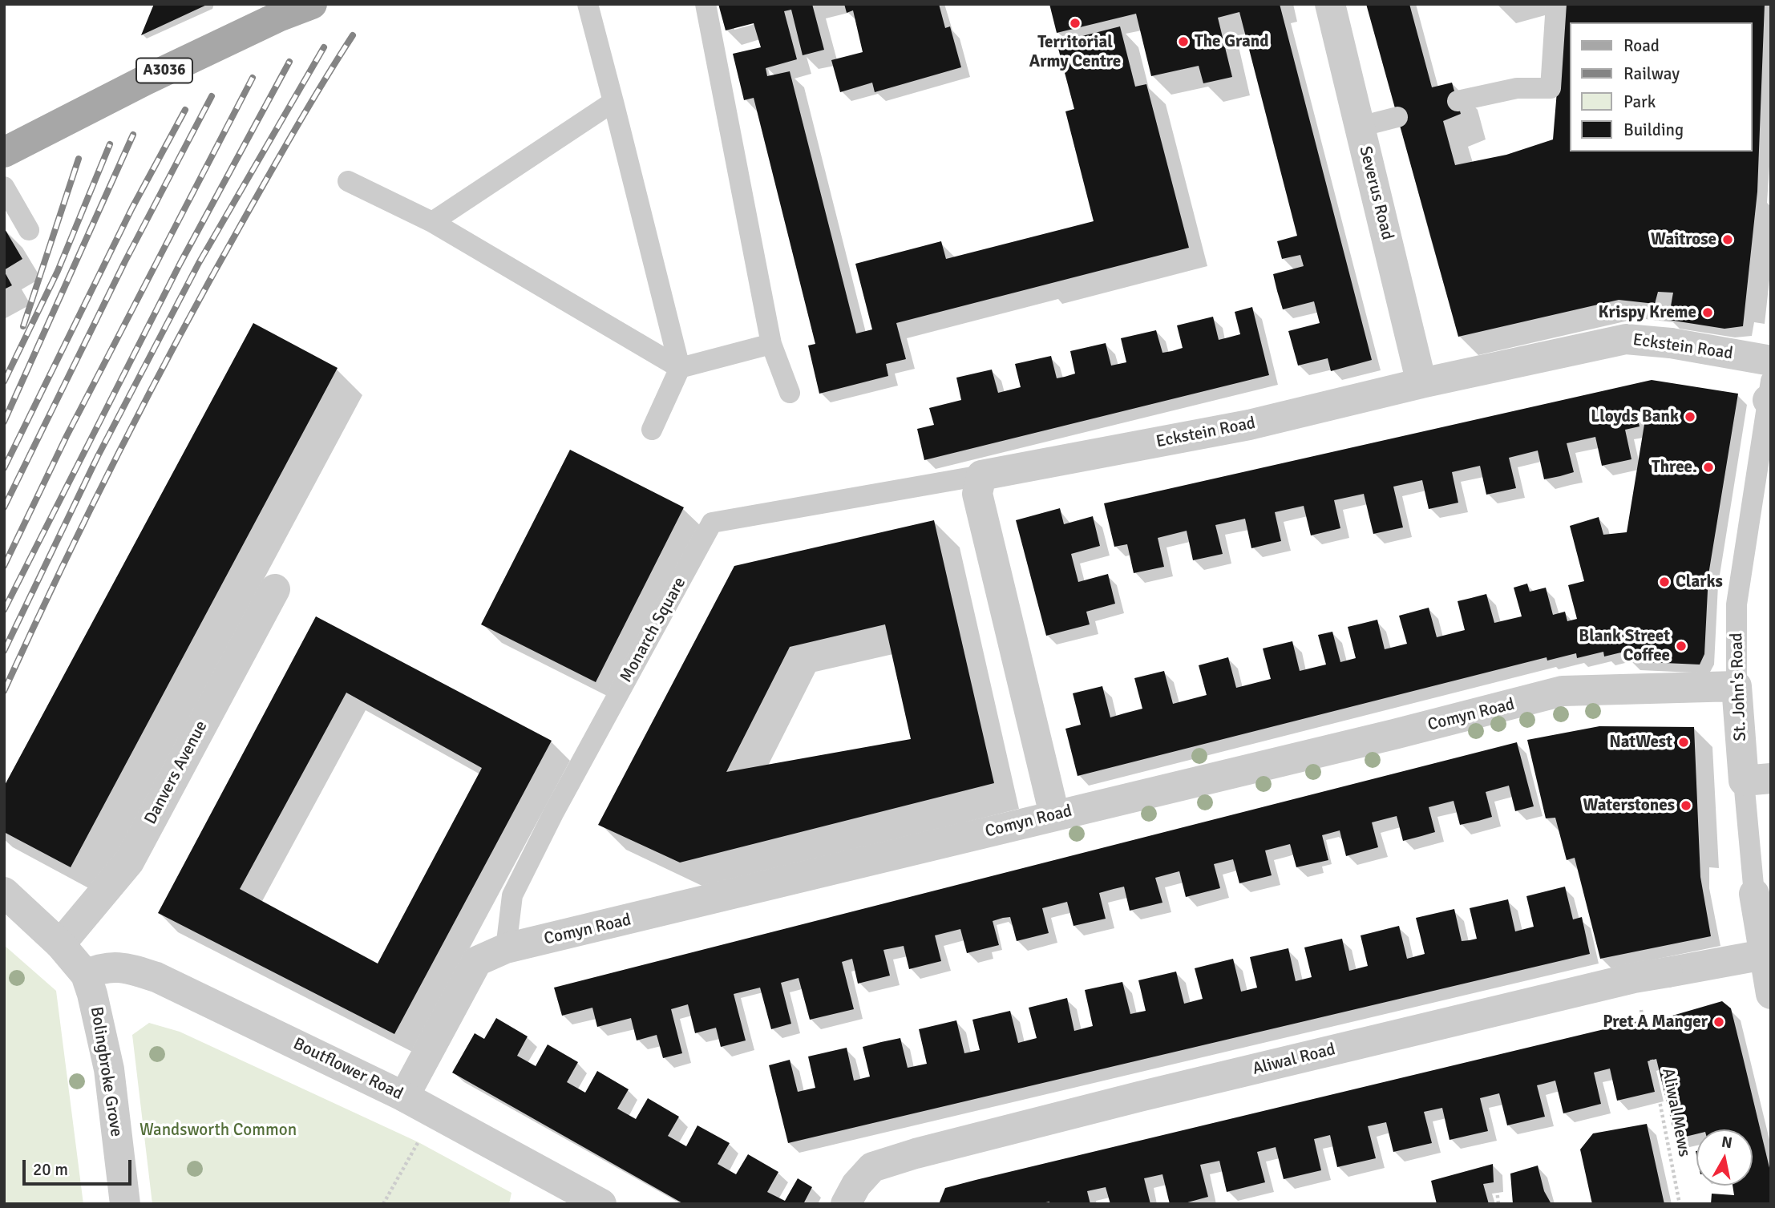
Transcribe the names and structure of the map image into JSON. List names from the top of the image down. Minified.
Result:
{"streets":{"main road":["A3036"],"street":["Severus Road","Eckstein Road","St. John's Road","Comyn Road","Danvers Avenue","Aliwal Road","Boutflower Road","Bolingbroke Grove"],"lane":["Monarch Square"],"path":["Aliwal Mews"]},"crossings":[["Severus Road","Eckstein Road"],["Eckstein Road","Monarch Square"],["Monarch Square","Comyn Road"],["St. John's Road","Comyn Road"],["St. John's Road","Aliwal Road"],["Comyn Road","Boutflower Road"],["Boutflower Road","Bolingbroke Grove"]],"parks":["Wandsworth Common"],"places":["Territorial Army Centre","The Grand","Waitrose","Krispy Kreme","Lloyds Bank","Three.","Clarks","Blank Street Coffee","NatWest","Waterstones","Pret A Manger"],"legend":["Road","Railway","Park","Building"],"scale_bar":"20 m","north":"top"}
